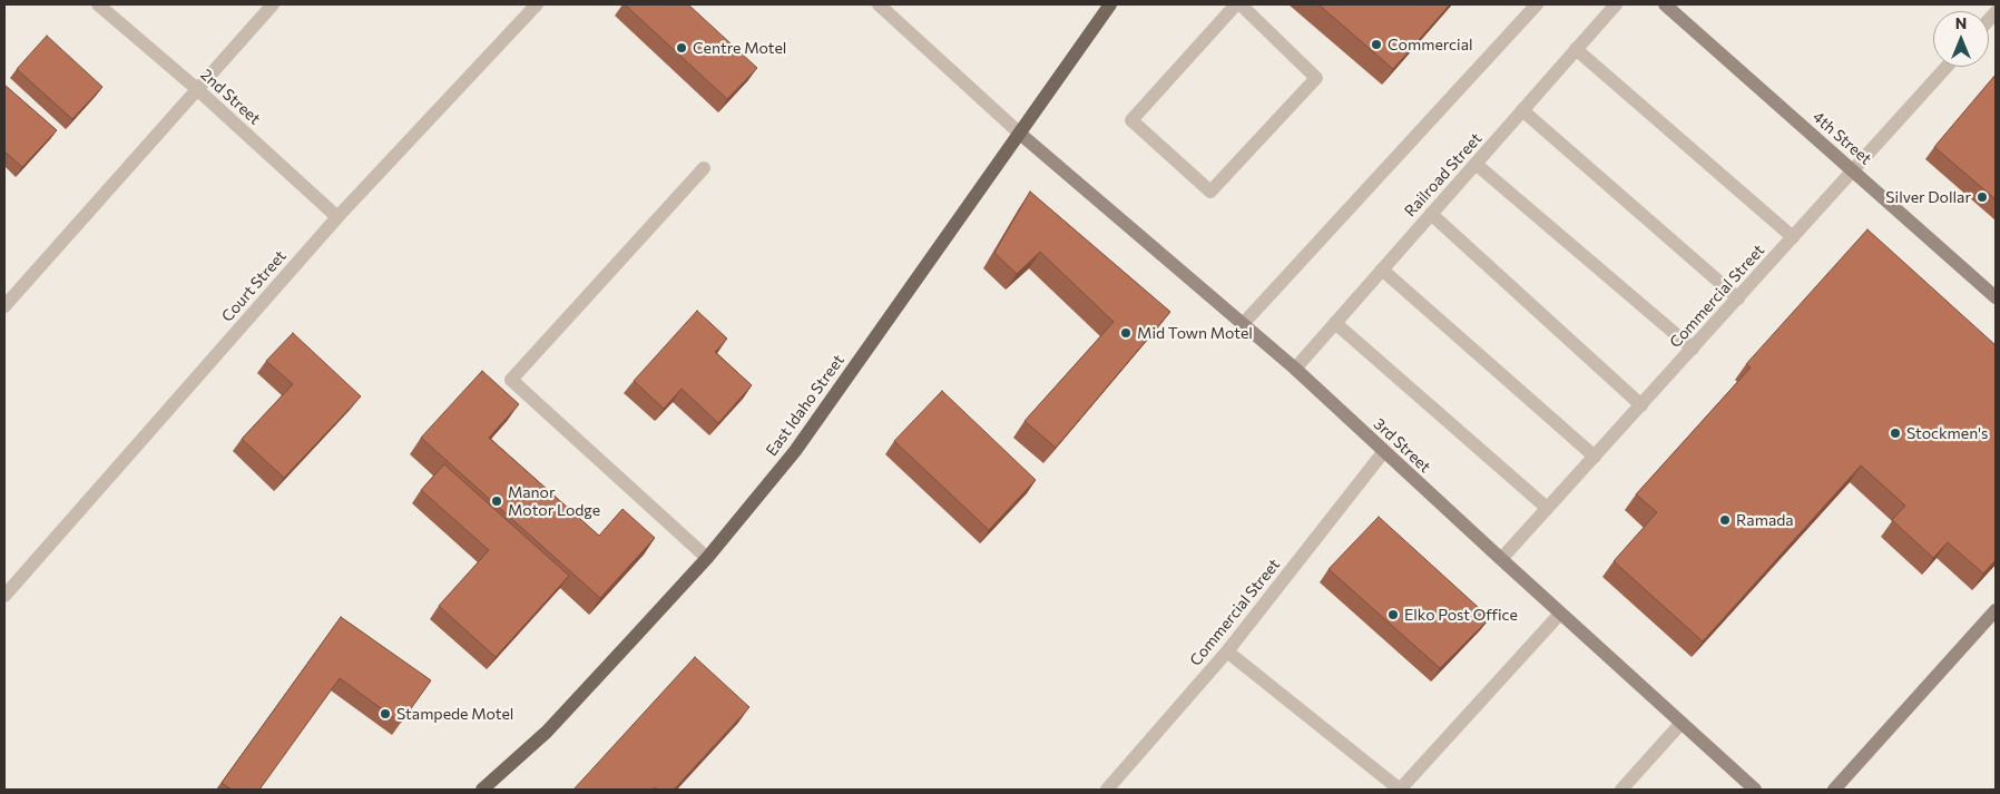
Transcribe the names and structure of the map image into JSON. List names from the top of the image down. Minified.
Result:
{"streets":{"main road":["East Idaho Street"],"street":["2nd Street","4th Street","Railroad Street","Court Street","Commercial Street","3rd Street"]},"crossings":[["2nd Street","Court Street"],["4th Street","Commercial Street"],["Railroad Street","3rd Street"],["Commercial Street","3rd Street"],["East Idaho Street","3rd Street"]],"places":["Commercial","Centre Motel","Silver Dollar","Mid Town Motel","Stockmen's","Manor Motor Lodge","Ramada","Elko Post Office","Stampede Motel"],"north":"top"}
